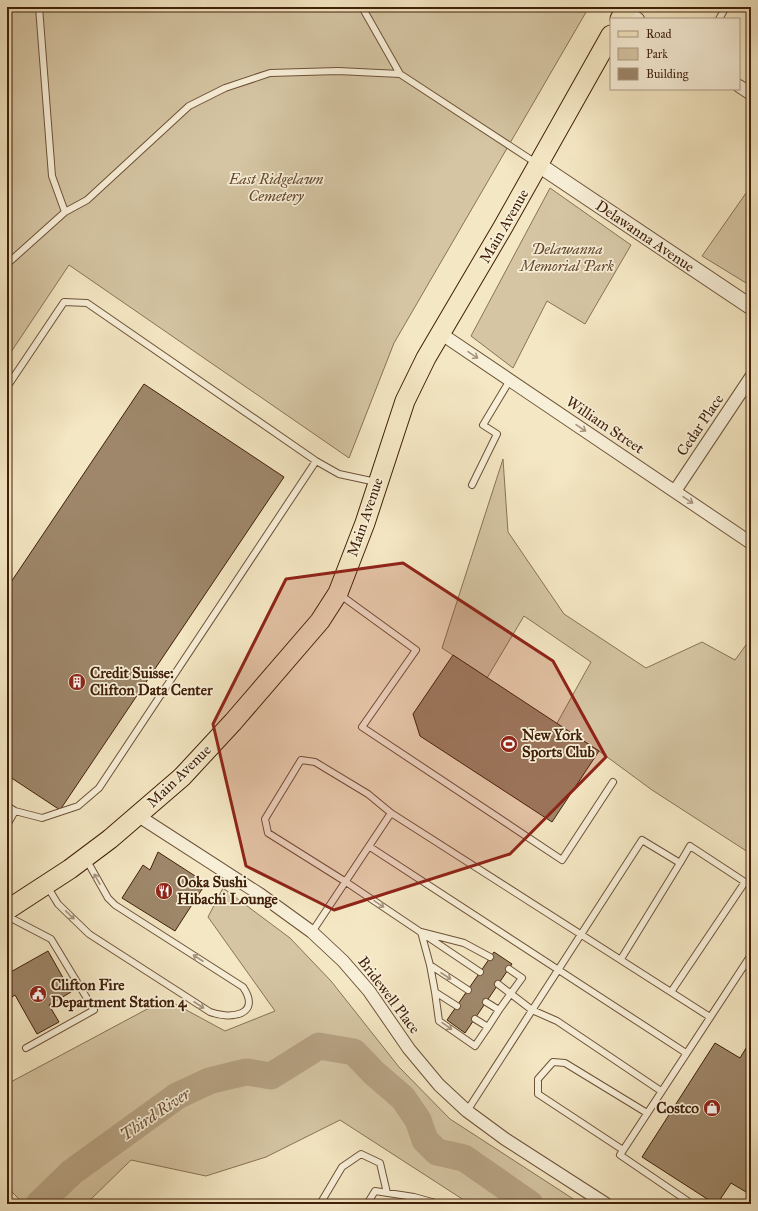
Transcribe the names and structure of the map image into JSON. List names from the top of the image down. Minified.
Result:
{"streets":{"main road":["Main Avenue"],"street":["Delawanna Avenue","William Street","Cedar Place","Bridewell Place"]},"crossings":[["Main Avenue","Delawanna Avenue"],["Main Avenue","William Street"],["Main Avenue","Bridewell Place"],["William Street","Cedar Place"]],"one_way":["William Street"],"water":["Third River"],"parks":["East Ridgelawn Cemetery","Delawanna Memorial Park"],"places":{"building":["Credit Suisse: Clifton Data Center"],"sports":["New York Sports Club"],"restaurant":["Ooka Sushi Hibachi Lounge"],"public building":["Clifton Fire Department Station 4"],"shop":["Costco"]},"legend":["Road","Park","Building"]}
